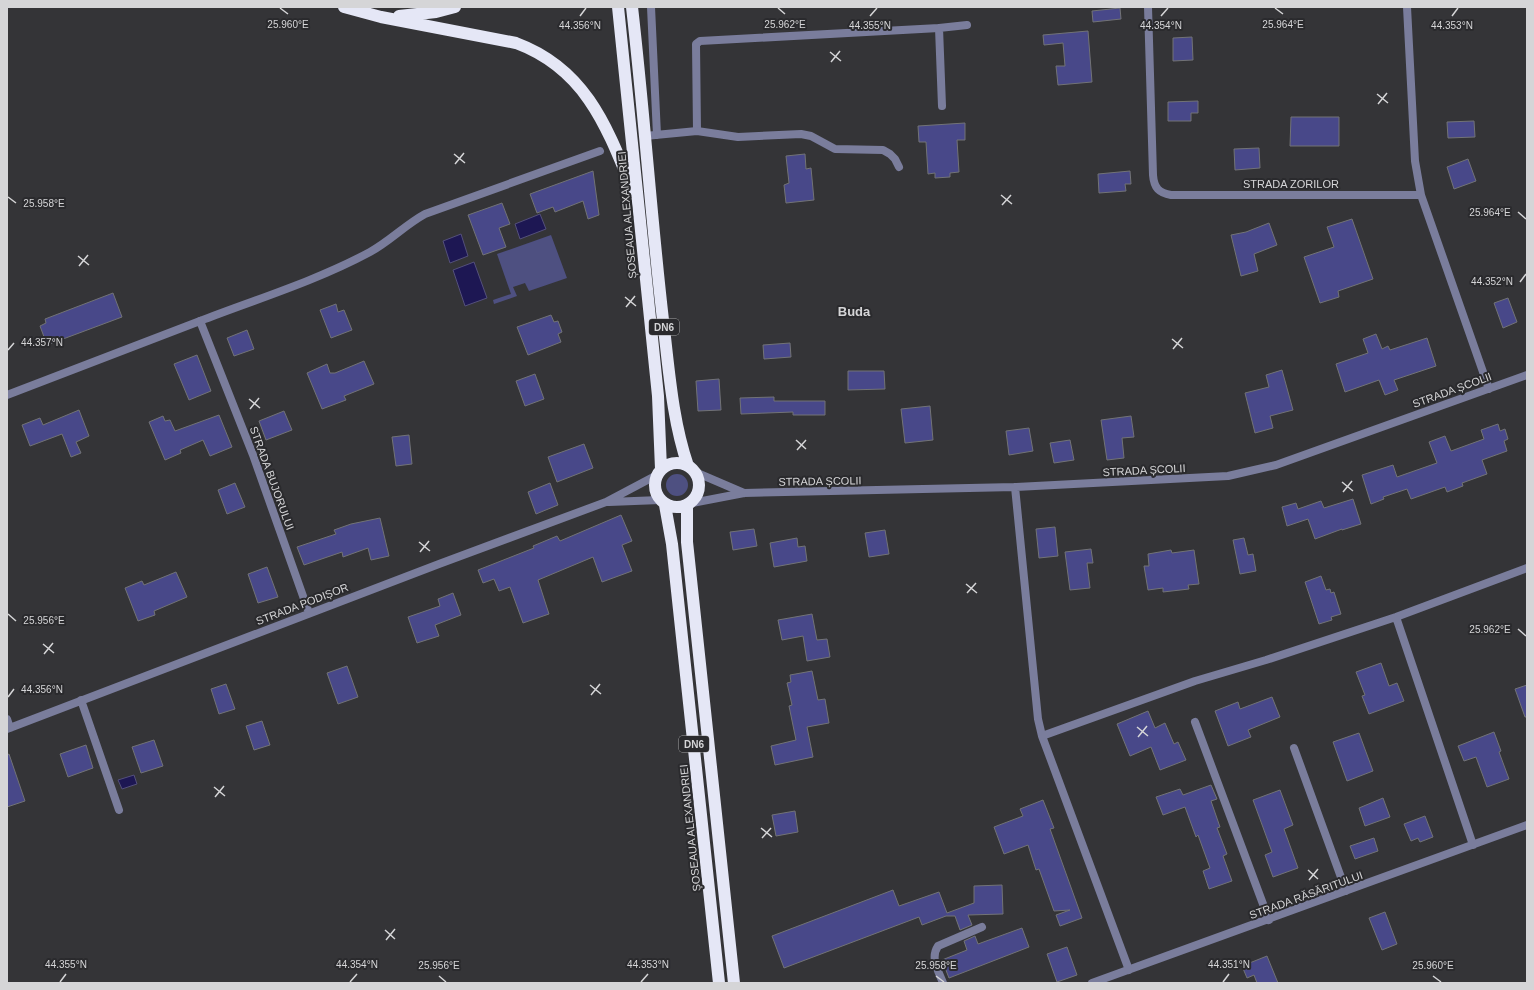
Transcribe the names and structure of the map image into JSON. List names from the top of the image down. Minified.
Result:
{"streets":{"highway":["ȘOSEAUA ALEXANDRIEI","DN6"],"street":["STRADA ZORILOR","STRADA ȘCOLII","STRADA BUJORULUI","STRADA PODIȘOR","STRADA RĂSĂRITULUI"]},"crossings":[["ȘOSEAUA ALEXANDRIEI","DN6"],["ȘOSEAUA ALEXANDRIEI","STRADA ȘCOLII"],["ȘOSEAUA ALEXANDRIEI","STRADA PODIȘOR"],["DN6","STRADA ȘCOLII"],["DN6","STRADA PODIȘOR"],["STRADA ȘCOLII","STRADA PODIȘOR"],["STRADA BUJORULUI","STRADA PODIȘOR"]],"districts":["Buda"],"coordinates":["25.960°E","25.964°E","25.962°E","44.356°N","44.355°N","44.354°N","44.353°N","25.958°E","44.352°N","44.357°N","25.956°E","44.351°N"]}
